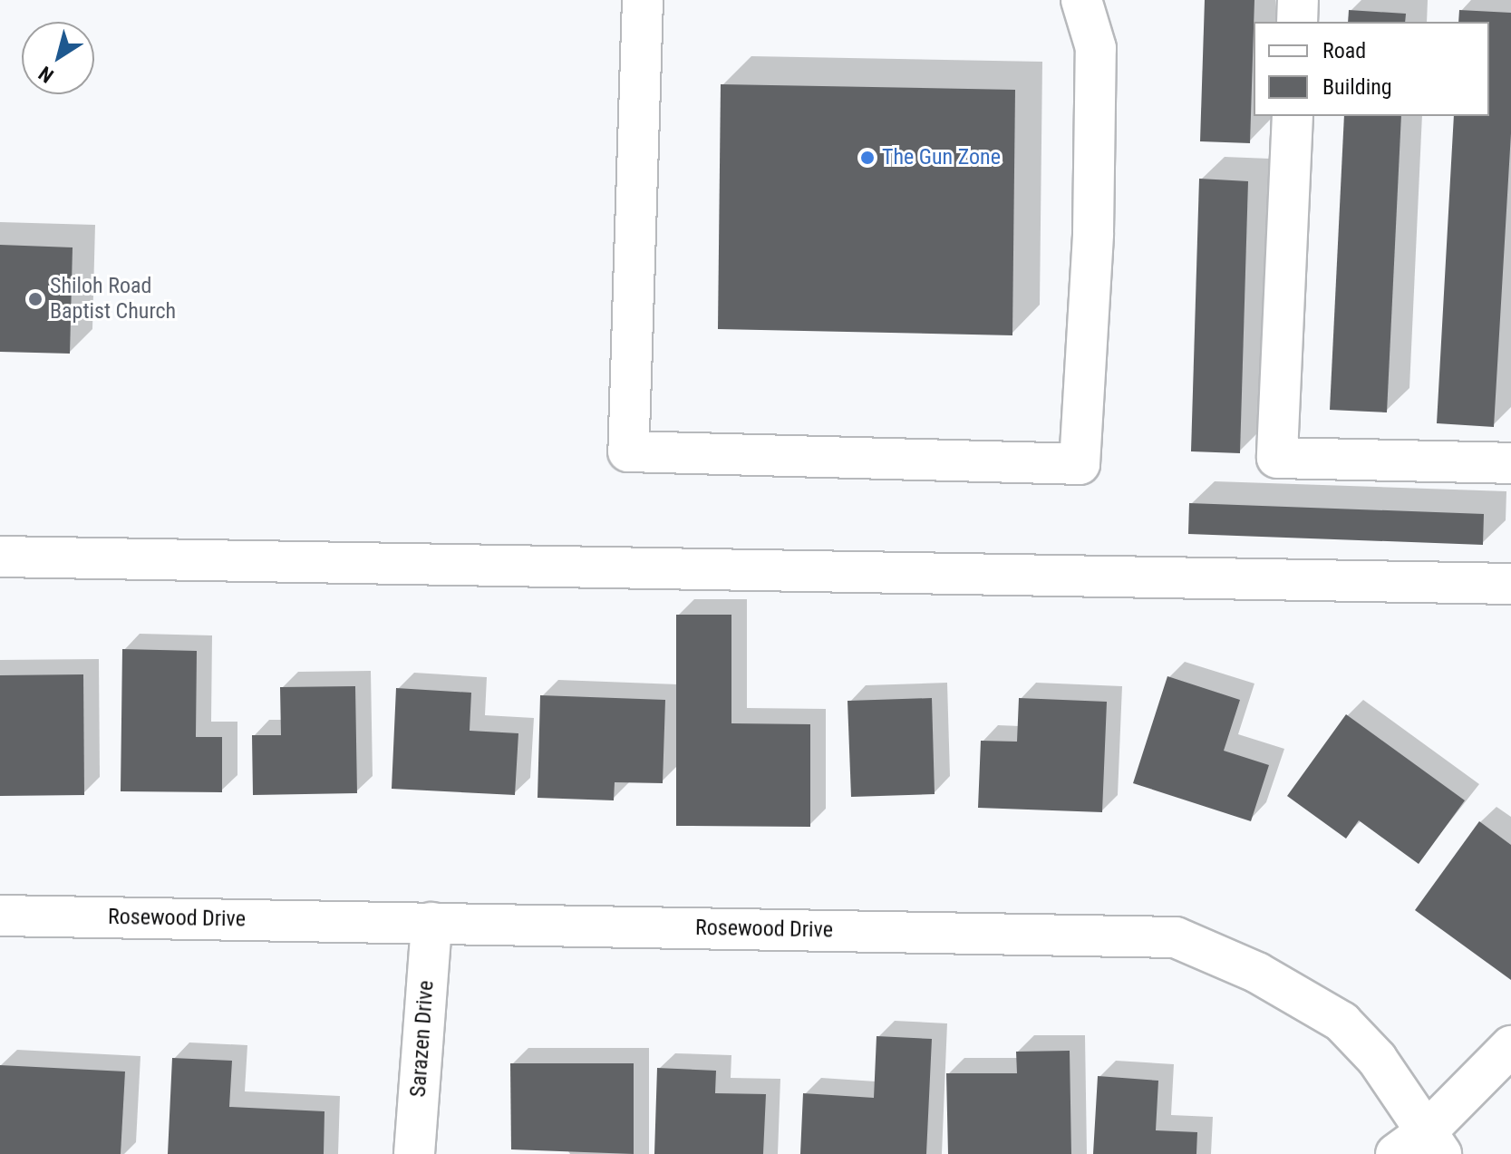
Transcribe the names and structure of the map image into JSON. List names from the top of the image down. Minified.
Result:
{"streets":{"street":["Rosewood Drive","Sarazen Drive"]},"crossings":[["Rosewood Drive","Sarazen Drive"]],"places":["The Gun Zone","Shiloh Road Baptist Church"],"legend":["Road","Building"],"north":"bottom left"}
